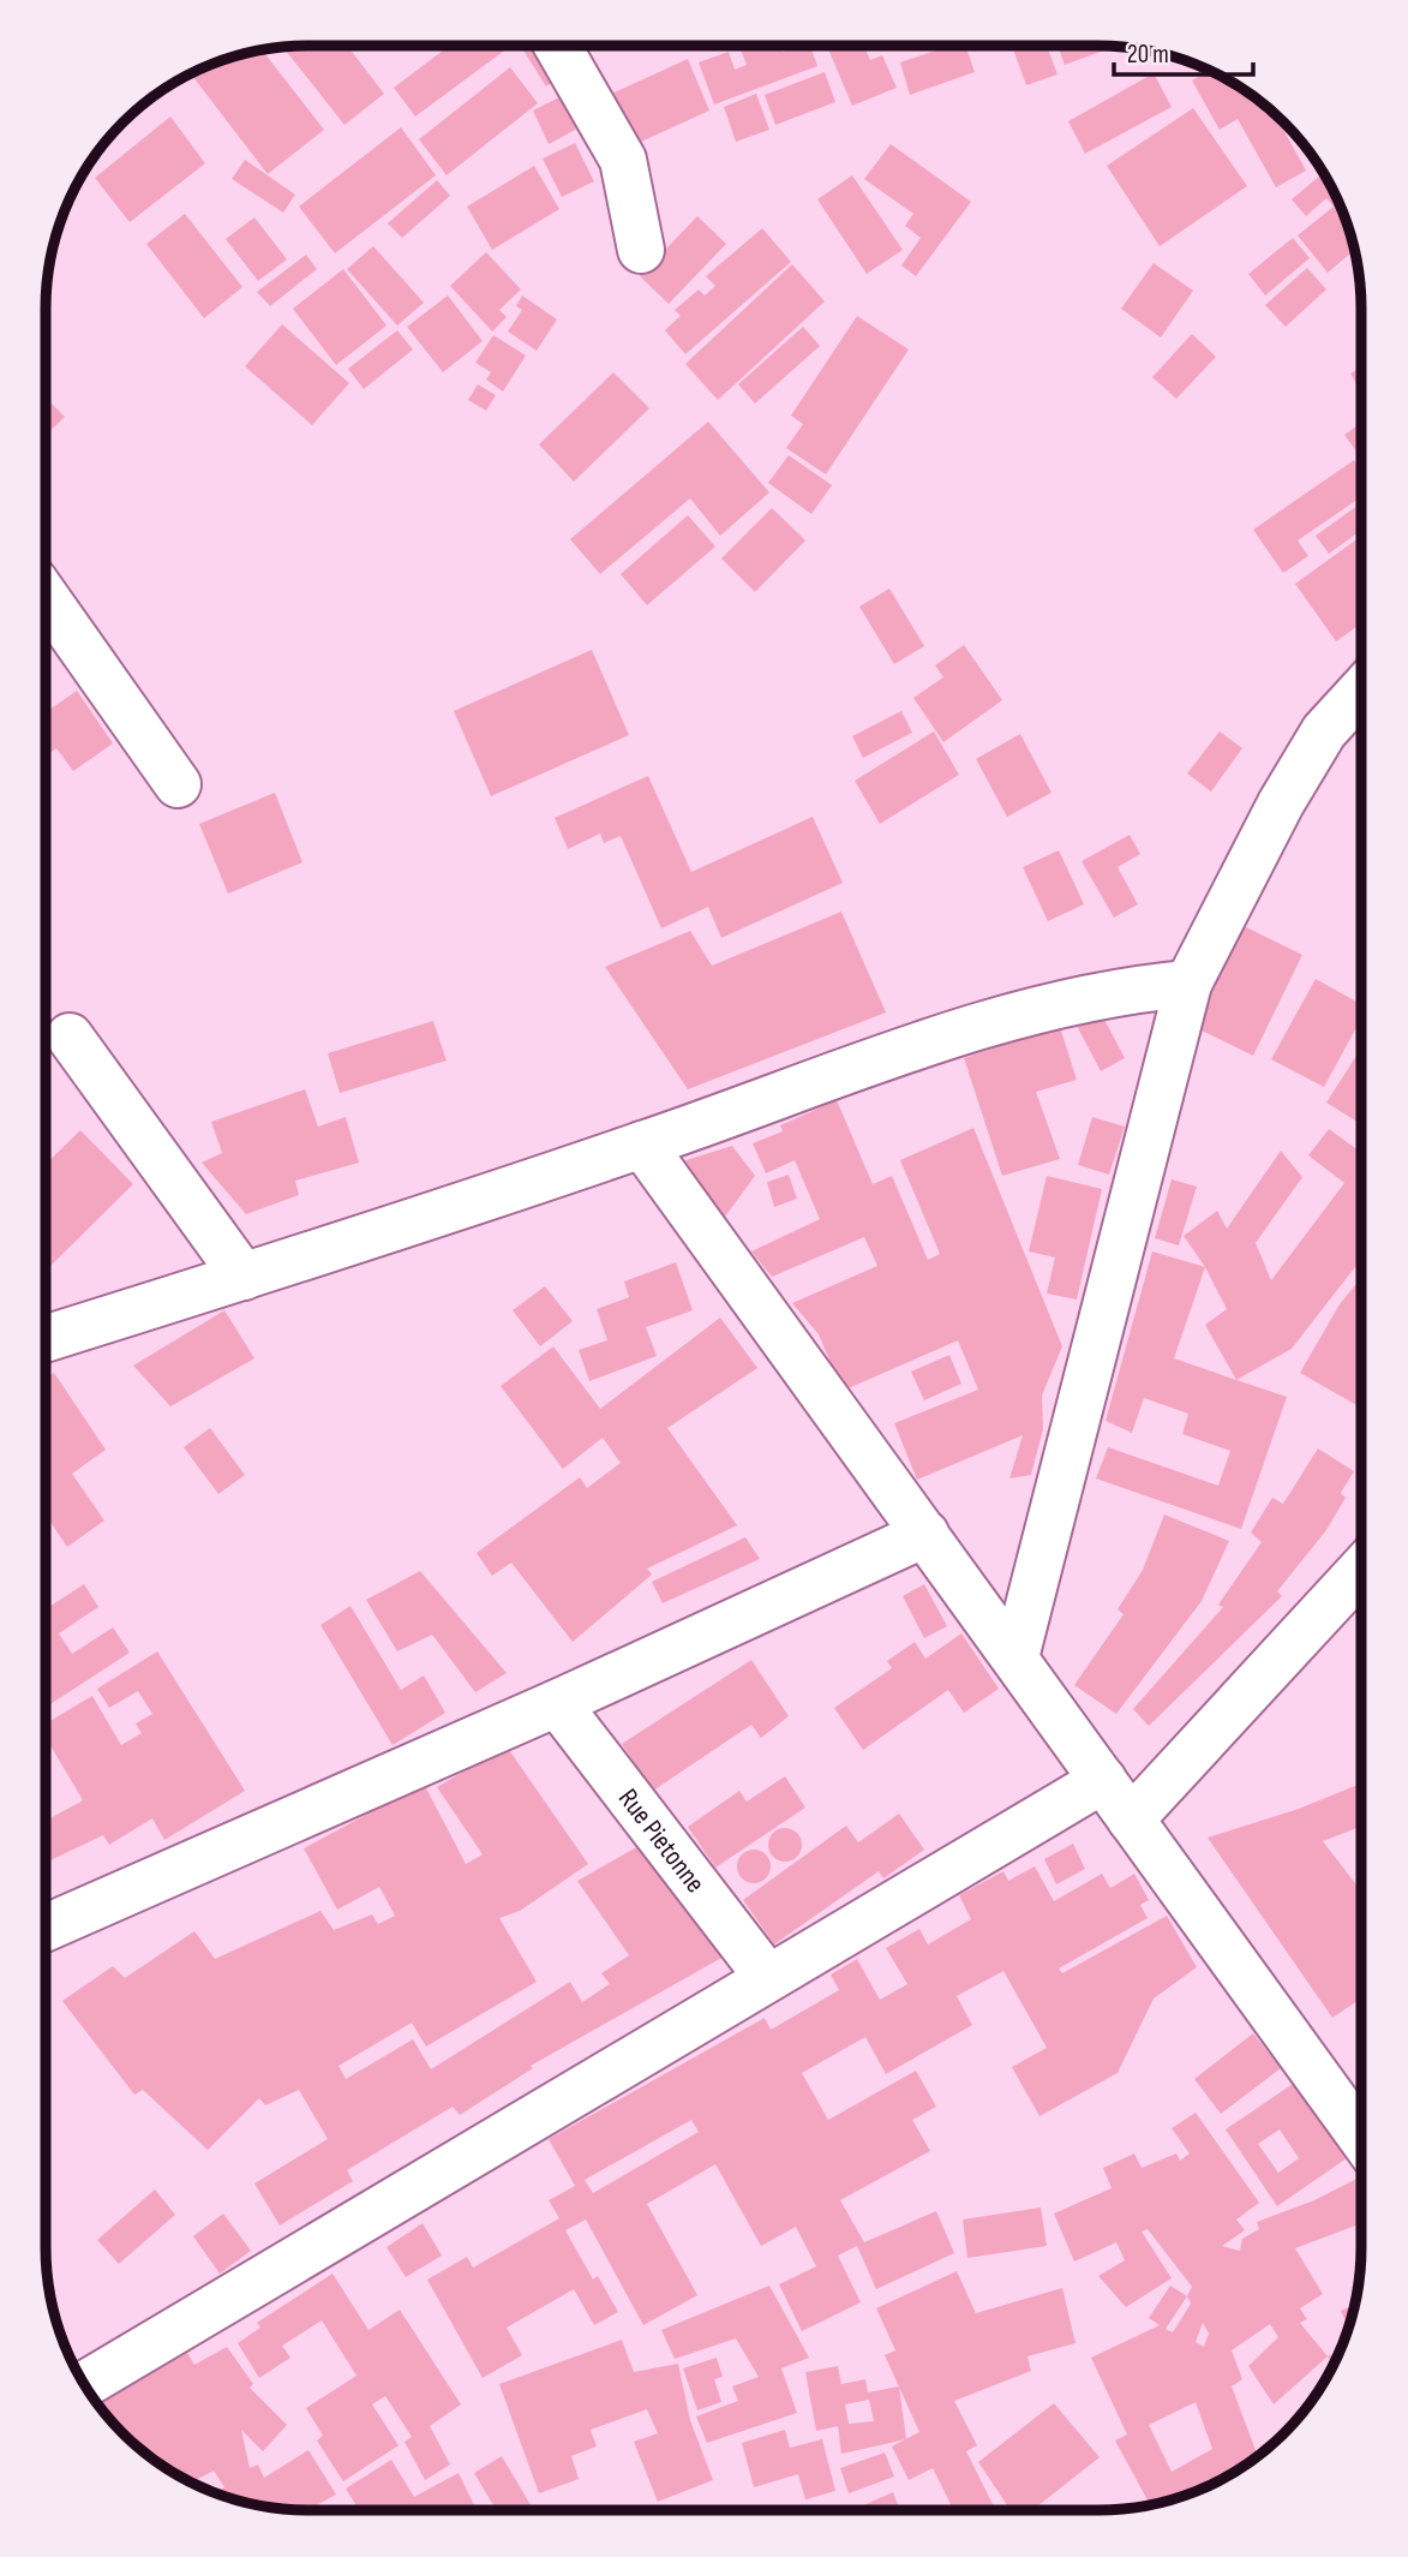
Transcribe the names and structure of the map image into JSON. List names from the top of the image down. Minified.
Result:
{"streets":{"street":["Rue Pietonne"]},"scale_bar":"20 m"}
